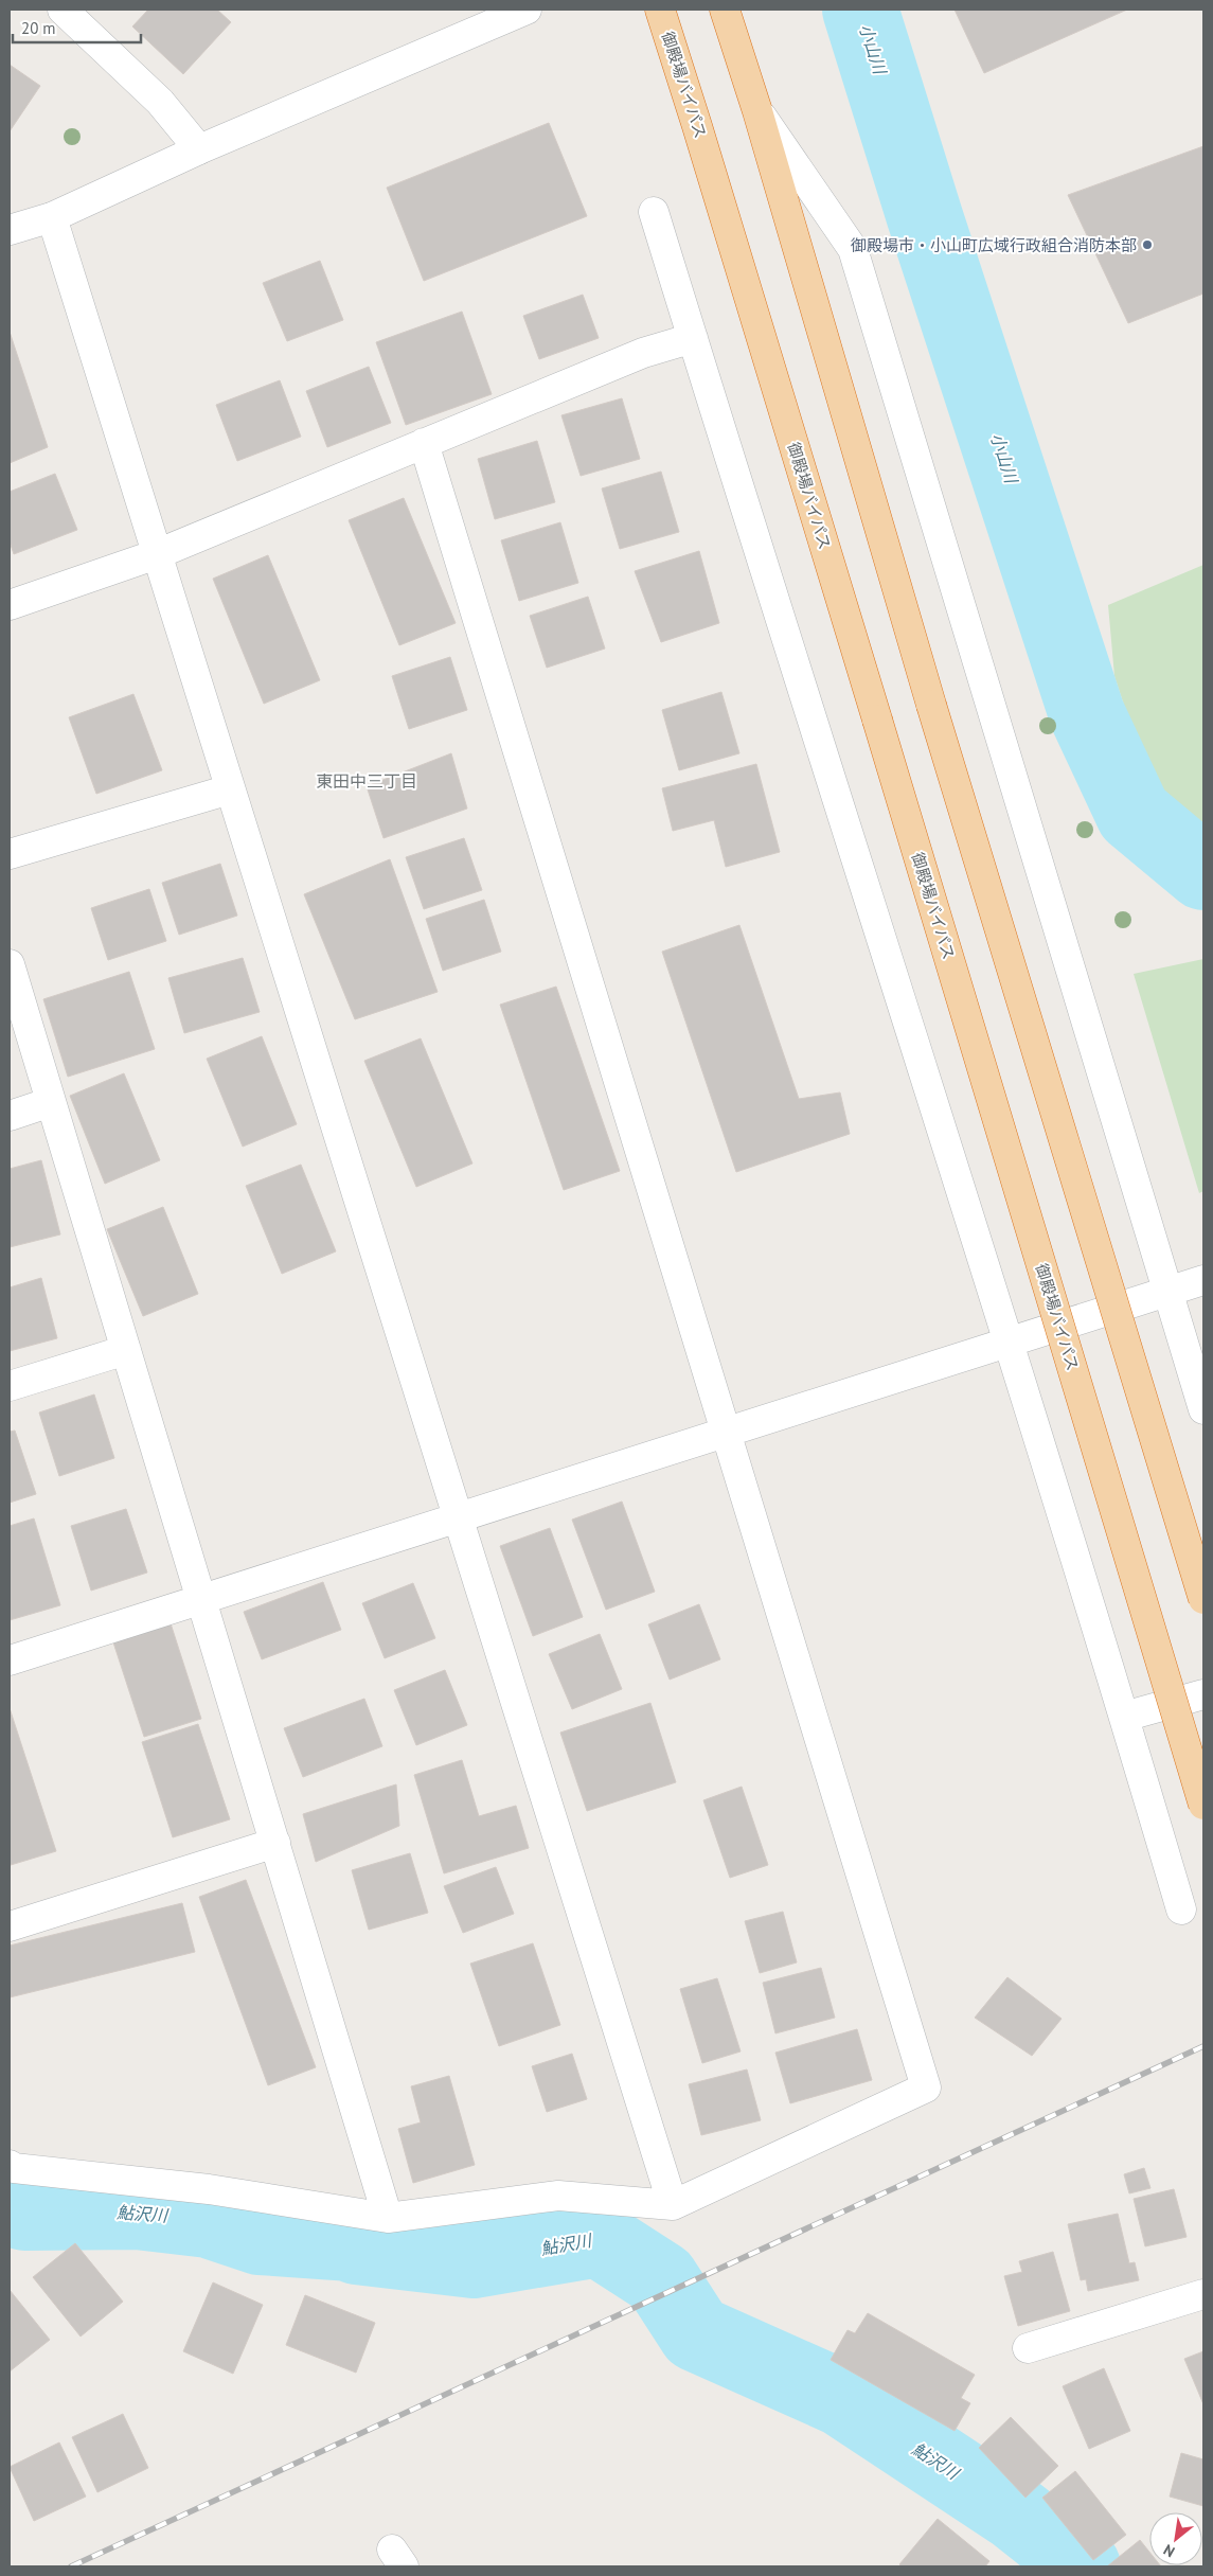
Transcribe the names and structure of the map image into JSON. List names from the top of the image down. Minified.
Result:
{"streets":{"highway":["御殿場バイパス"]},"districts":["東田中三丁目"],"water":["小山川","鮎沢川"],"places":["御殿場市・小山町広域行政組合消防本部"],"scale_bar":"20 m","north":"bottom left"}
